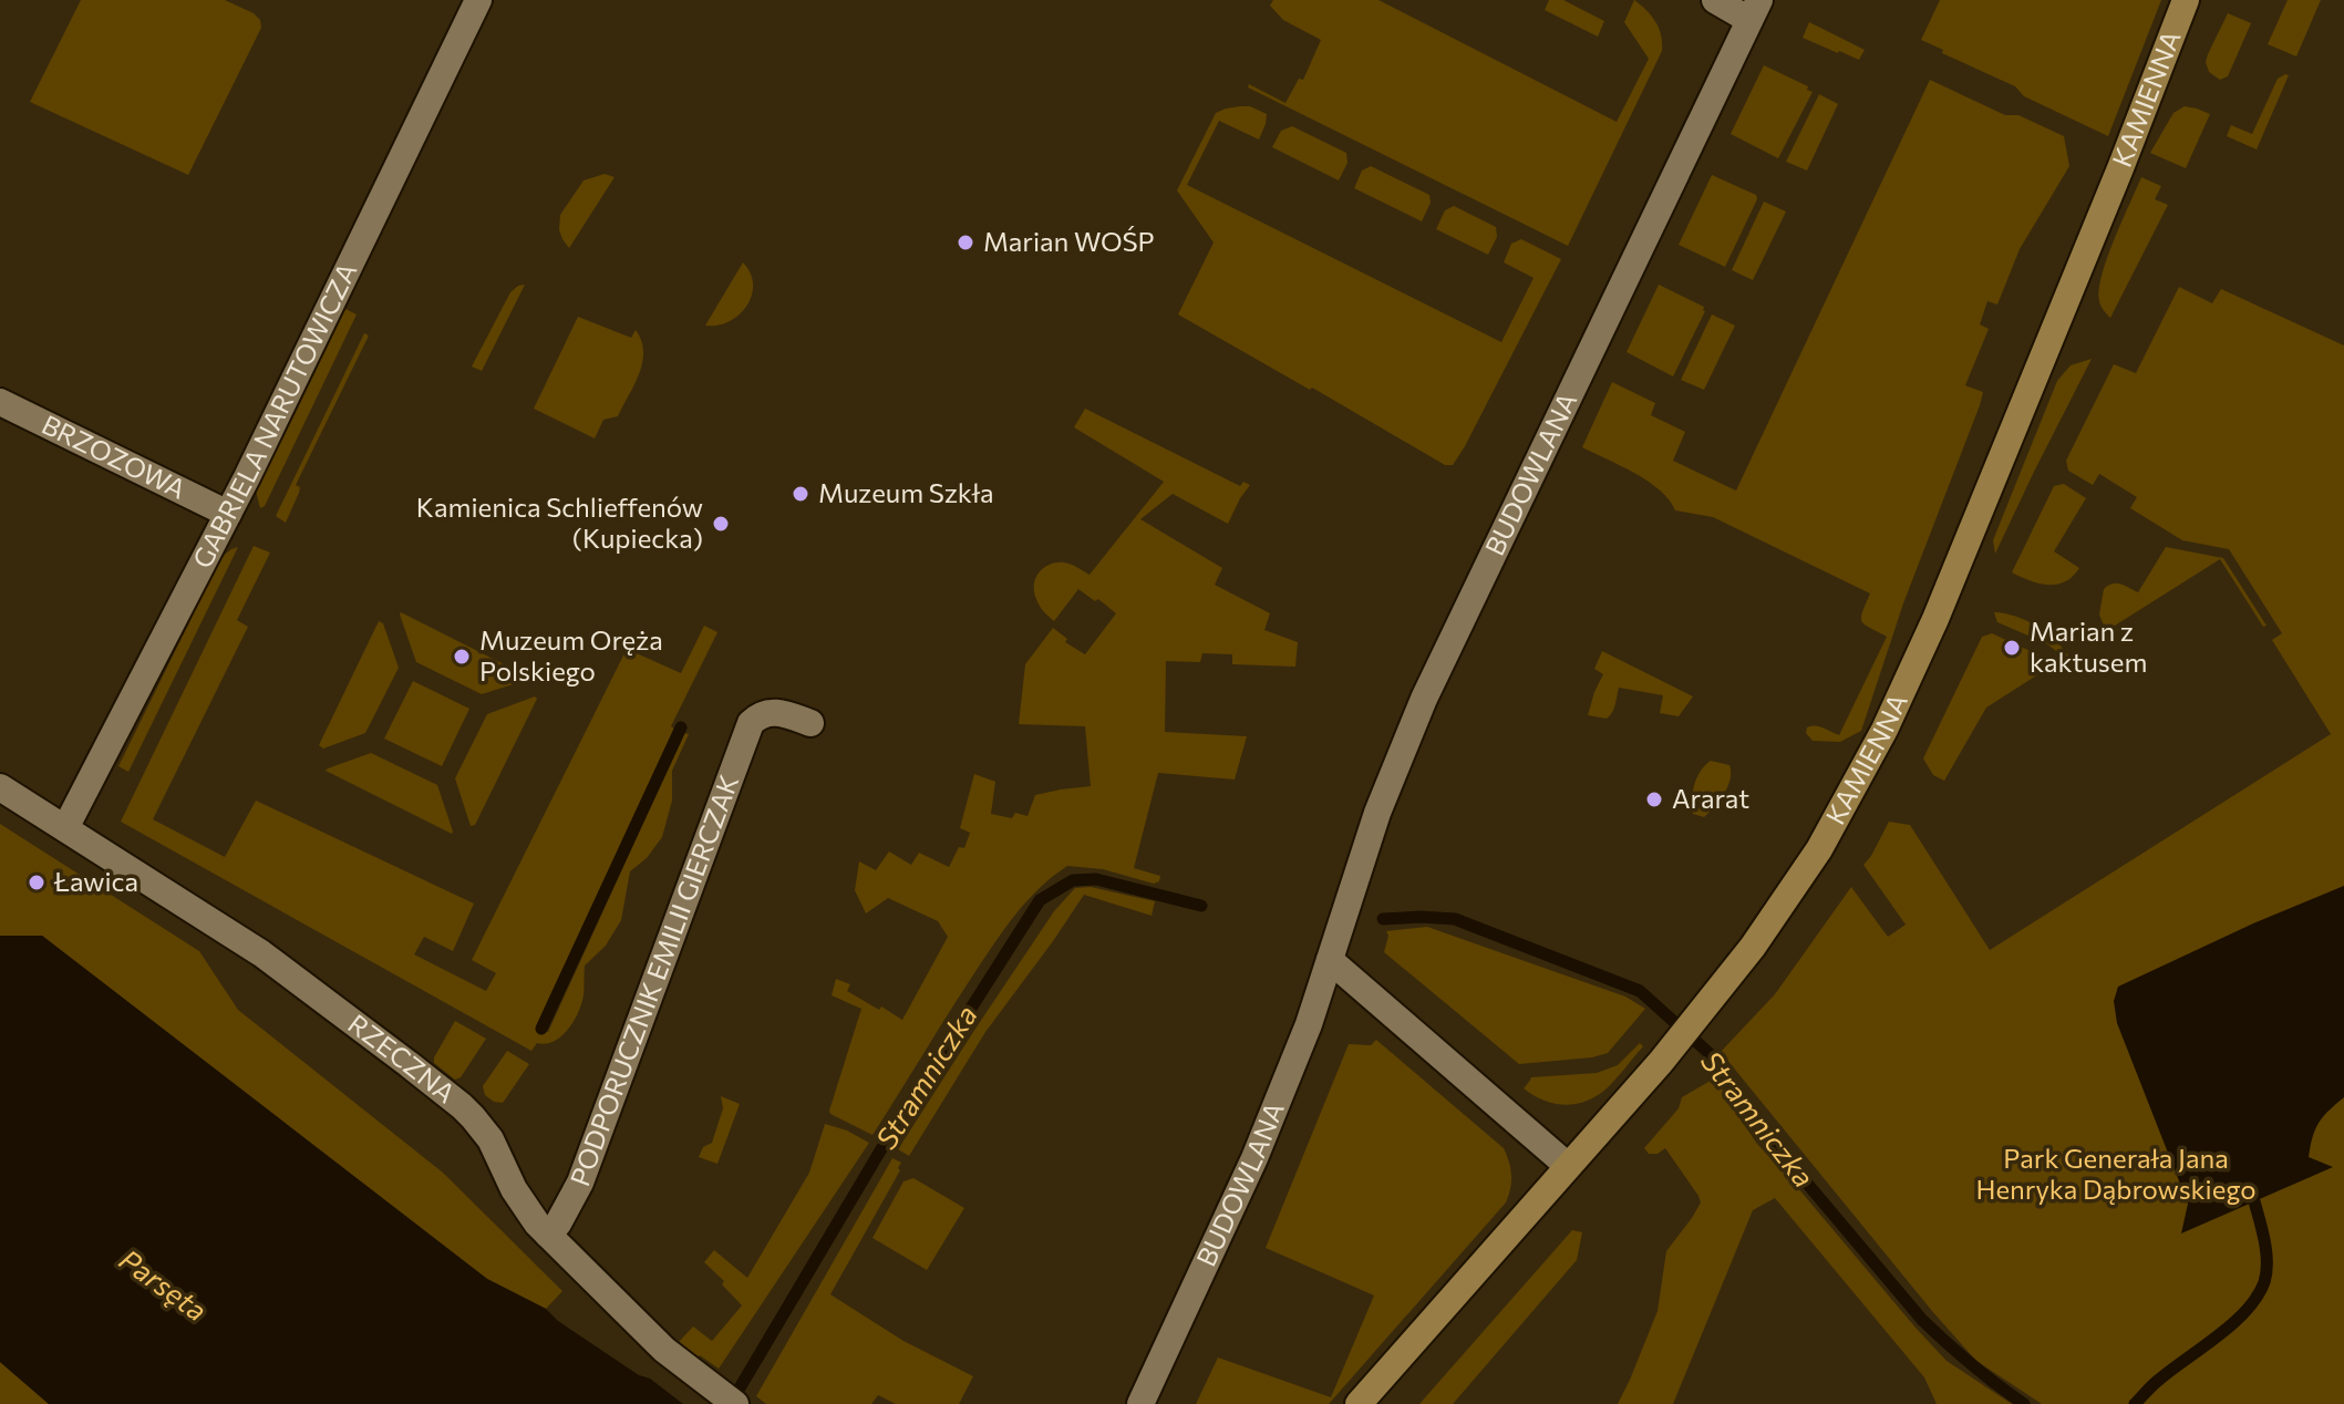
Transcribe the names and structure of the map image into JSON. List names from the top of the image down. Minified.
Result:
{"streets":{"street":["KAMIENNA","GABRIELA NARUTOWICZA","BRZOZOWA","BUDOWLANA","PODPORUCZNIK EMILII GIERCZAK","RZECZNA"]},"crossings":[["GABRIELA NARUTOWICZA","BRZOZOWA"],["GABRIELA NARUTOWICZA","RZECZNA"],["PODPORUCZNIK EMILII GIERCZAK","RZECZNA"]],"water":["Stramniczka","Parsęta"],"parks":["Park Generała Jana Henryka Dąbrowskiego"],"places":["Marian WOŚP","Muzeum Szkła","Kamienica Schlieffenów (Kupiecka)","Marian z kaktusem","Muzeum Oręża Polskiego","Ararat","Ławica"]}
